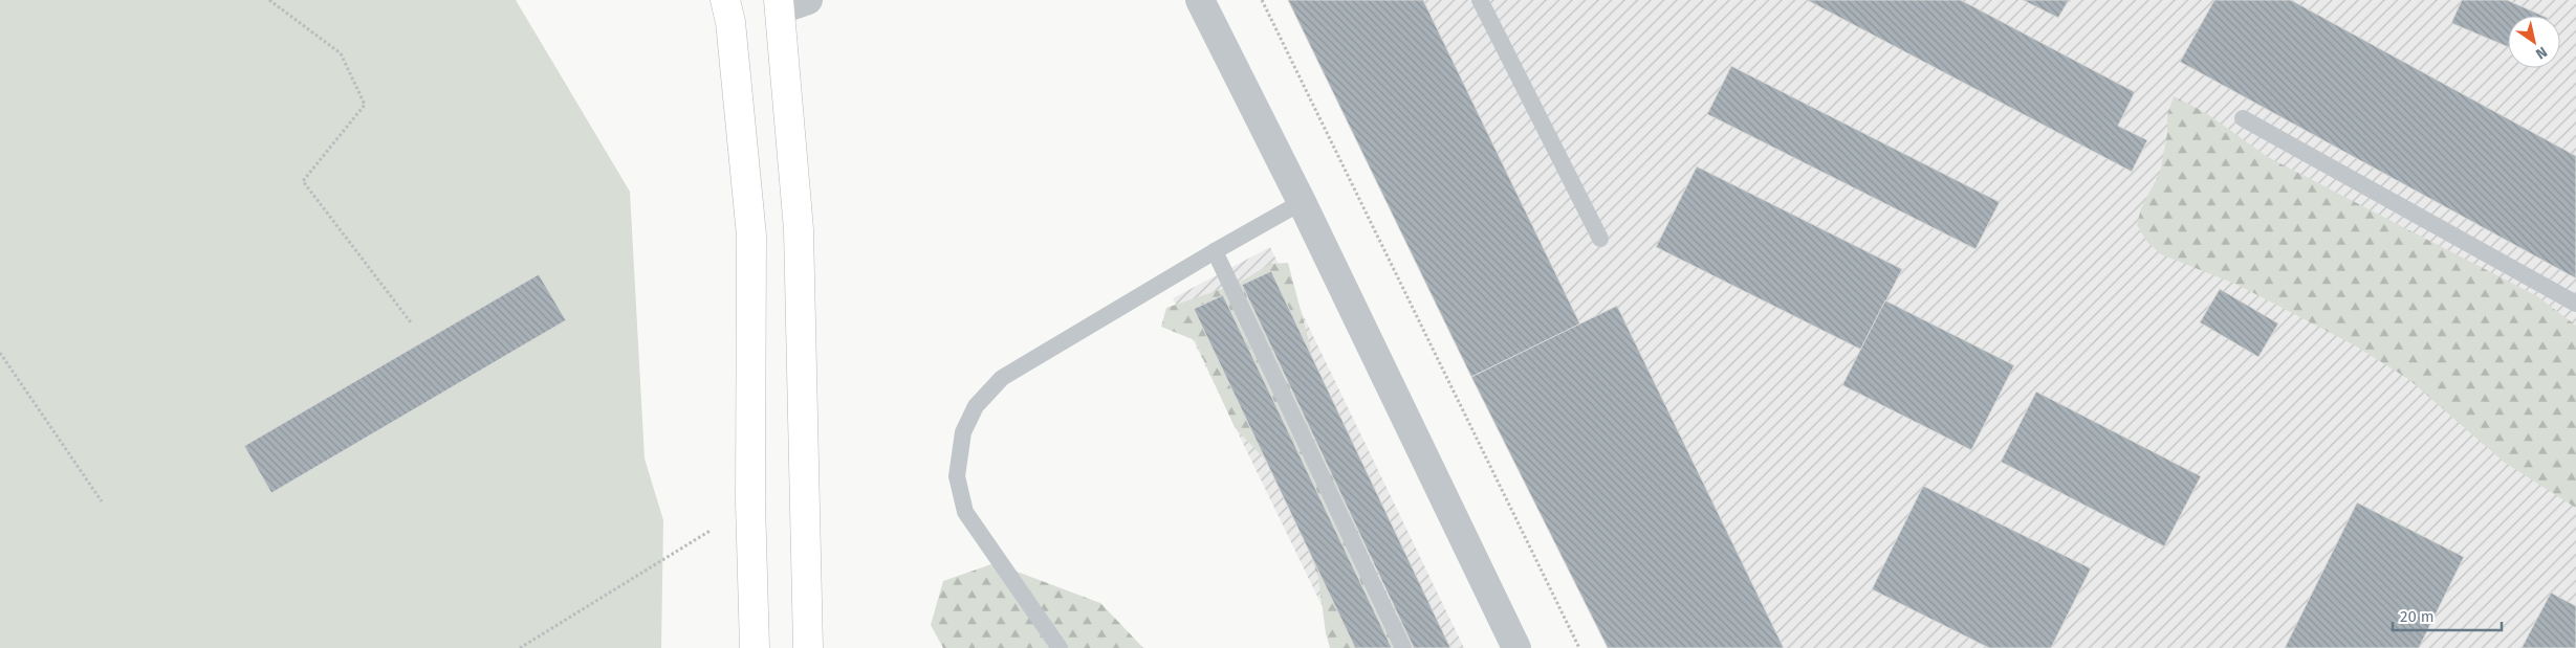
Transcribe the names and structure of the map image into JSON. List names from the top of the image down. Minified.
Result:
{"scale_bar":"20 m","north":"bottom right"}
